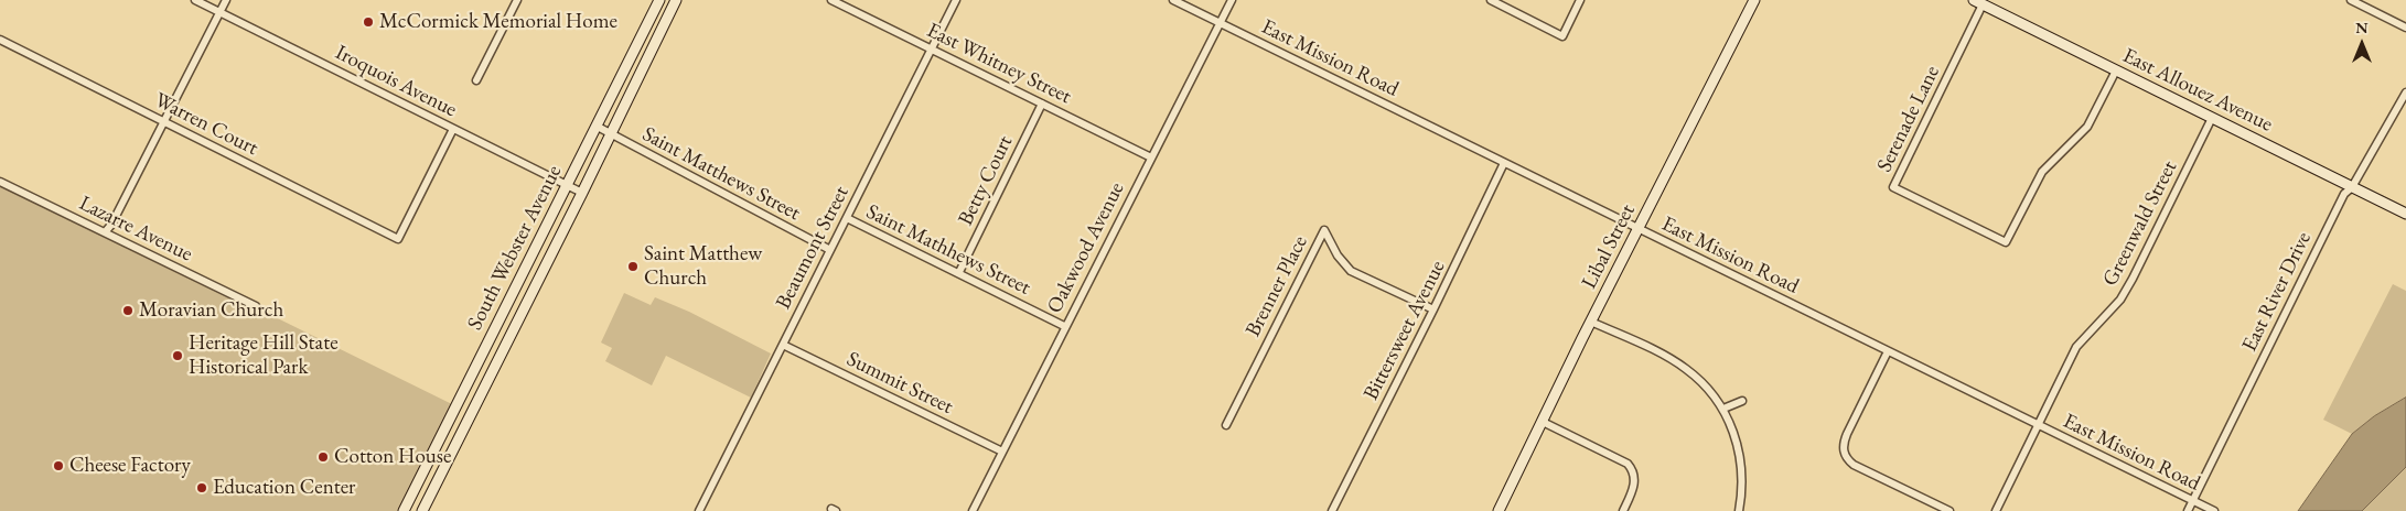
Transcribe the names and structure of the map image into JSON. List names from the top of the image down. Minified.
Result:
{"streets":{"main road":["East Allouez Avenue","Libal Street","South Webster Avenue"],"street":["East Mission Road","East Whitney Street","Iroquois Avenue","Serenade Lane","Warren Court","Saint Matthews Street","Betty Court","Greenwald Street","Lazarre Avenue","Beaumont Street","Oakwood Avenue","Saint Mathhews Street","Brenner Place","East River Drive","Bittersweet Avenue","Summit Street"]},"crossings":[["East Mission Road","Greenwald Street"],["East Mission Road","Libal Street"],["East Mission Road","Oakwood Avenue"],["East Mission Road","East River Drive"],["East Mission Road","Bittersweet Avenue"],["East Whitney Street","Betty Court"],["East Whitney Street","Beaumont Street"],["East Whitney Street","Oakwood Avenue"],["Iroquois Avenue","Warren Court"],["Iroquois Avenue","South Webster Avenue"],["East Allouez Avenue","Serenade Lane"],["East Allouez Avenue","Greenwald Street"],["East Allouez Avenue","East River Drive"],["Saint Matthews Street","South Webster Avenue"],["Saint Matthews Street","Beaumont Street"],["Betty Court","Saint Mathhews Street"],["Beaumont Street","Saint Mathhews Street"],["Beaumont Street","Summit Street"],["Oakwood Avenue","Saint Mathhews Street"],["Oakwood Avenue","Summit Street"],["Brenner Place","Bittersweet Avenue"]],"places":["McCormick Memorial Home","Saint Matthew Church","Moravian Church","Heritage Hill State Historical Park","Cotton House","Cheese Factory","Education Center"],"north":"top"}
